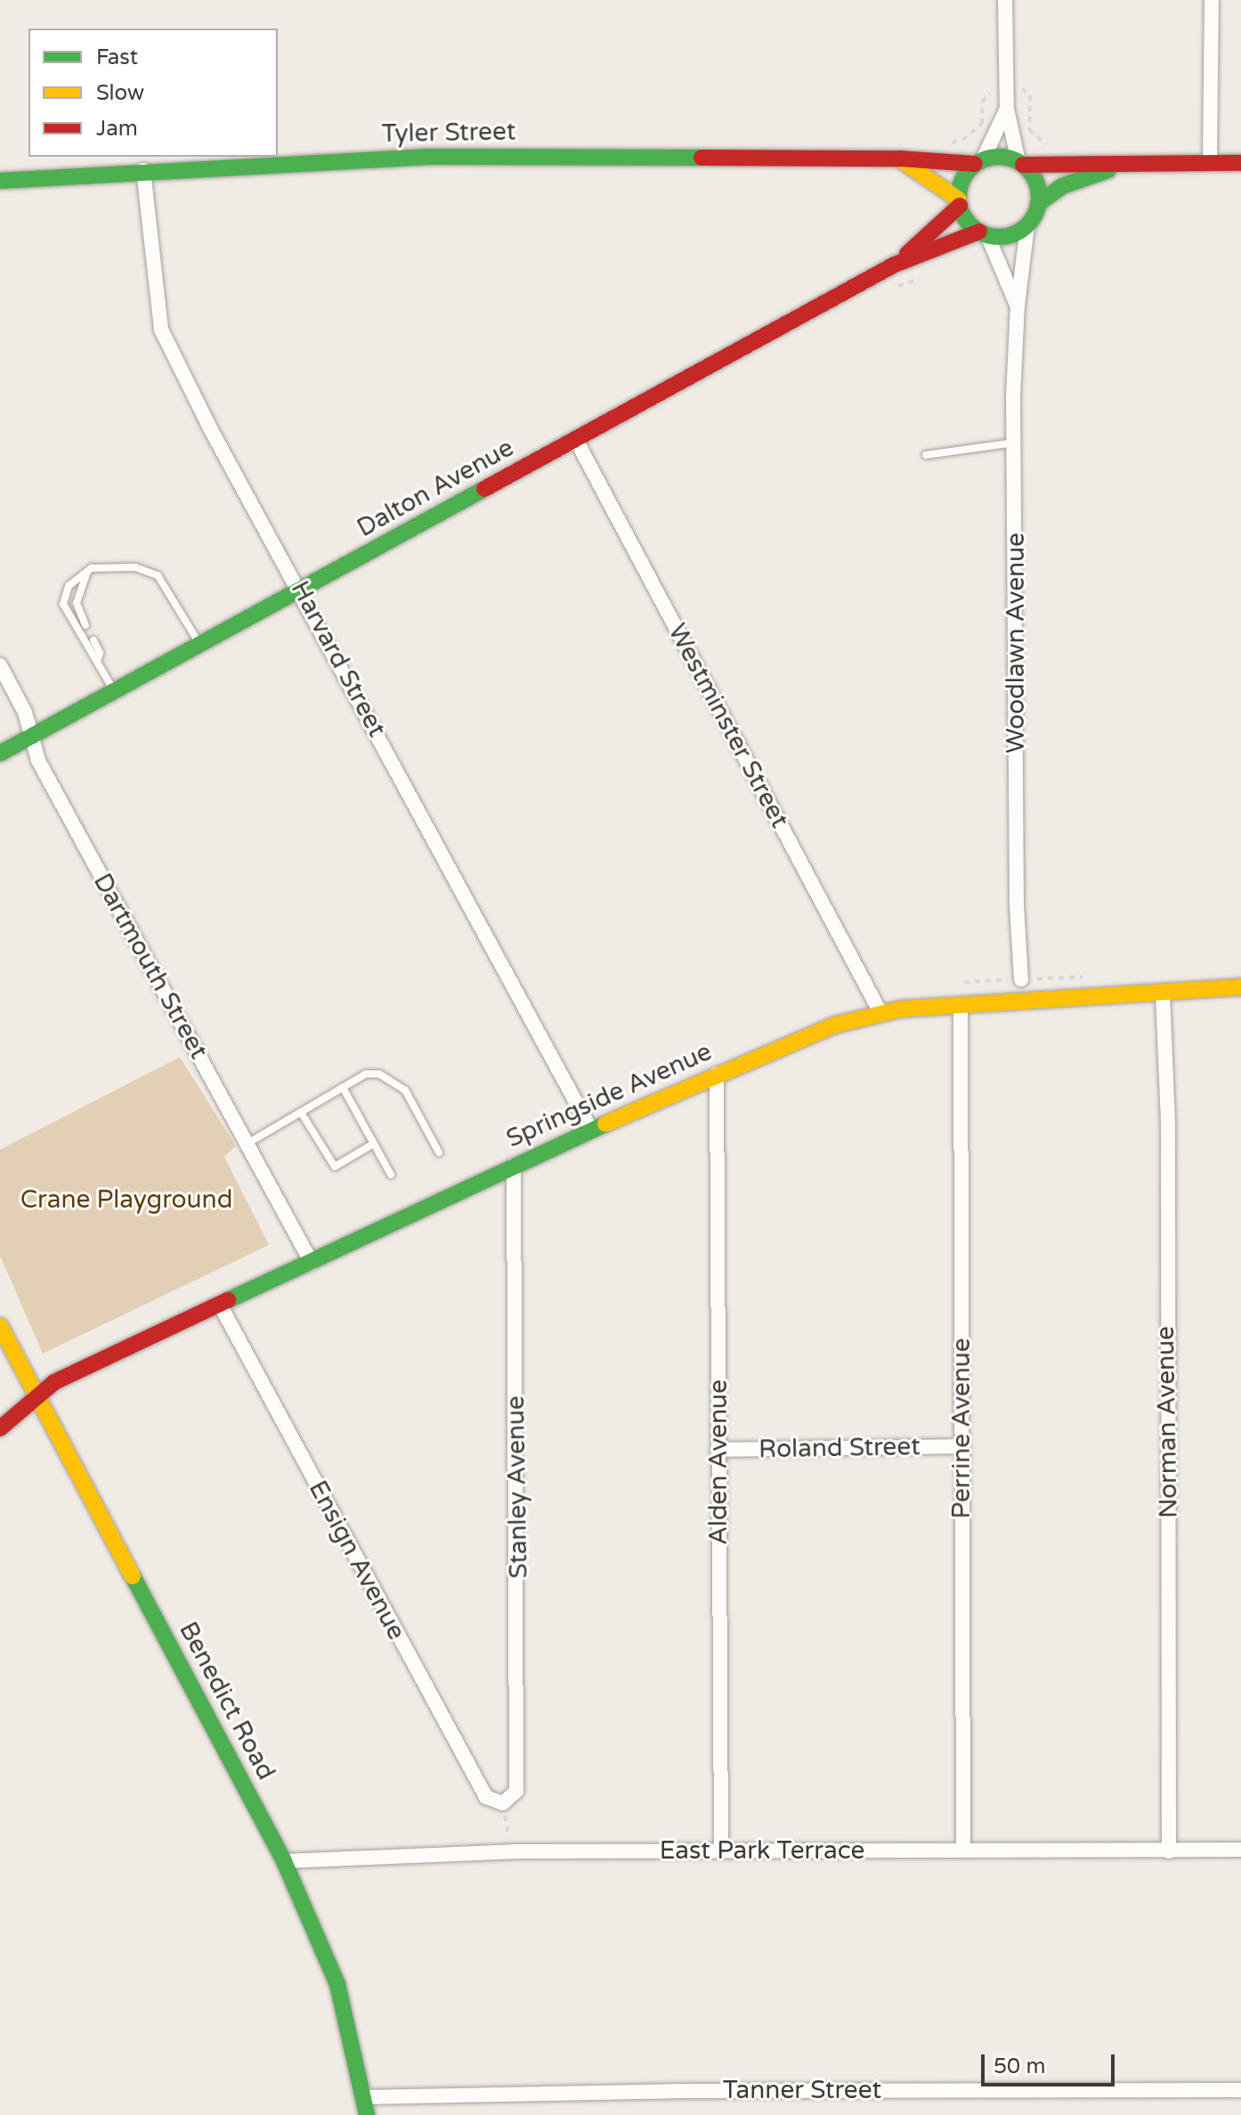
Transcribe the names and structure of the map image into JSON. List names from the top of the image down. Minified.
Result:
{"streets":{"street":["Tyler Street","Dalton Avenue","Woodlawn Avenue","Harvard Street","Westminster Street","Dartmouth Street","Springside Avenue","Norman Avenue","Perrine Avenue","Roland Street","Alden Avenue","Stanley Avenue","Ensign Avenue","Benedict Road","East Park Terrace","Tanner Street"]},"crossings":[["Tyler Street","Dalton Avenue"],["Tyler Street","Woodlawn Avenue"],["Tyler Street","Harvard Street"],["Dalton Avenue","Woodlawn Avenue"],["Dalton Avenue","Harvard Street"],["Dalton Avenue","Westminster Street"],["Dalton Avenue","Dartmouth Street"],["Harvard Street","Springside Avenue"],["Westminster Street","Springside Avenue"],["Dartmouth Street","Springside Avenue"],["Springside Avenue","Norman Avenue"],["Springside Avenue","Perrine Avenue"],["Springside Avenue","Alden Avenue"],["Springside Avenue","Stanley Avenue"],["Springside Avenue","Ensign Avenue"],["Springside Avenue","Benedict Road"],["Norman Avenue","East Park Terrace"],["Perrine Avenue","Roland Street"],["Perrine Avenue","East Park Terrace"],["Roland Street","Alden Avenue"],["Alden Avenue","East Park Terrace"],["Stanley Avenue","Ensign Avenue"],["Benedict Road","East Park Terrace"],["Benedict Road","Tanner Street"]],"parks":["Crane Playground"],"legend":["Fast","Slow","Jam"],"scale_bar":"50 m"}
